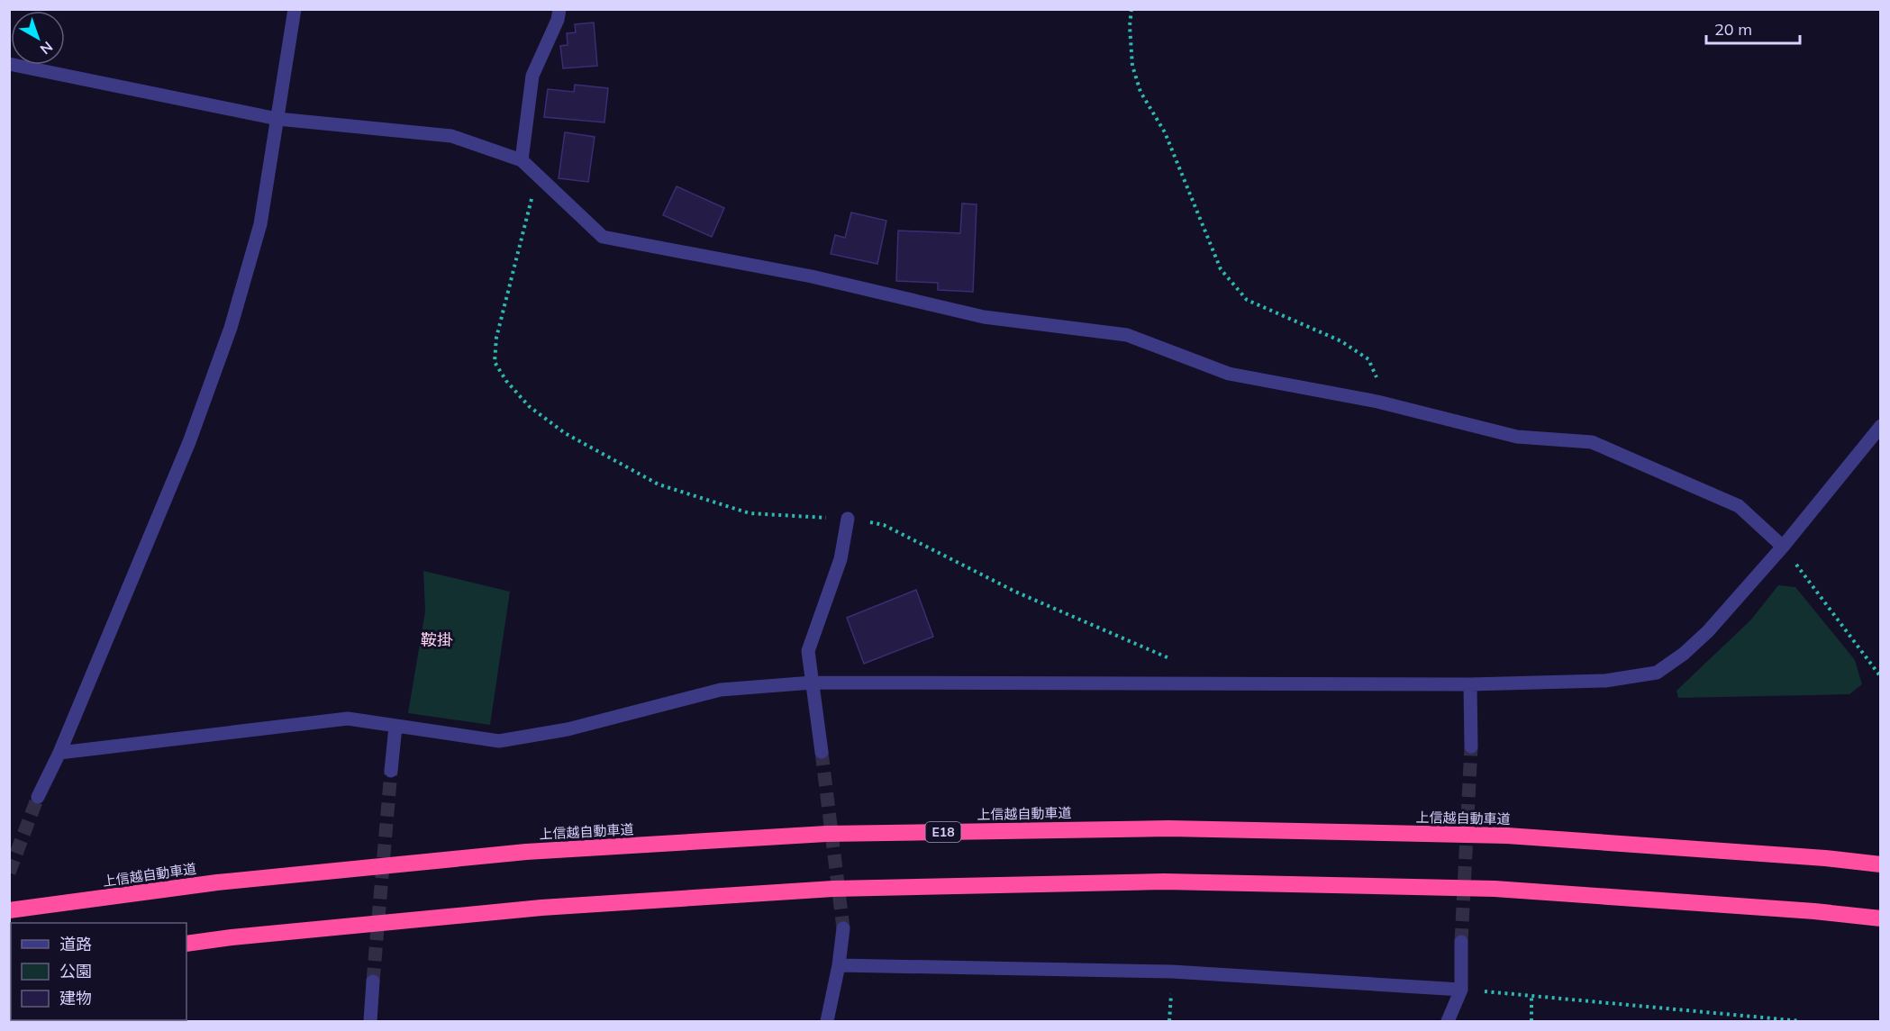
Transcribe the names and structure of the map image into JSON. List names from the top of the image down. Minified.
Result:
{"streets":{"highway":["上信越自動車道","E18"]},"districts":["鞍掛"],"legend":["道路","公園","建物"],"scale_bar":"20 m","north":"bottom right"}
